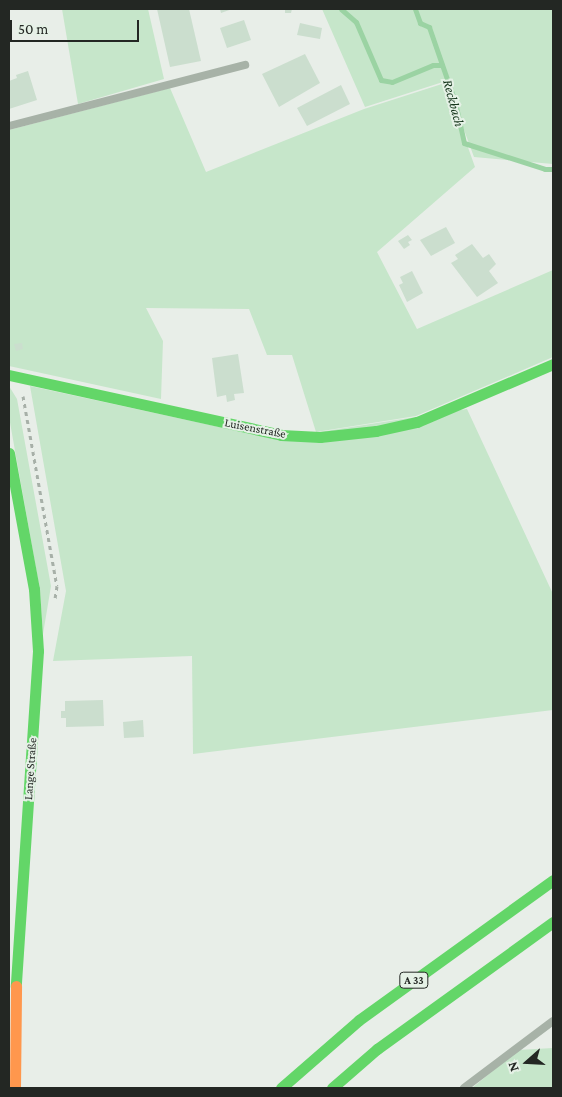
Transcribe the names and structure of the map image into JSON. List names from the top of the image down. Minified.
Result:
{"streets":{"main road":["Luisenstraße","Lange Straße","A 33"]},"water":["Reckbach"],"scale_bar":"50 m","north":"left"}
